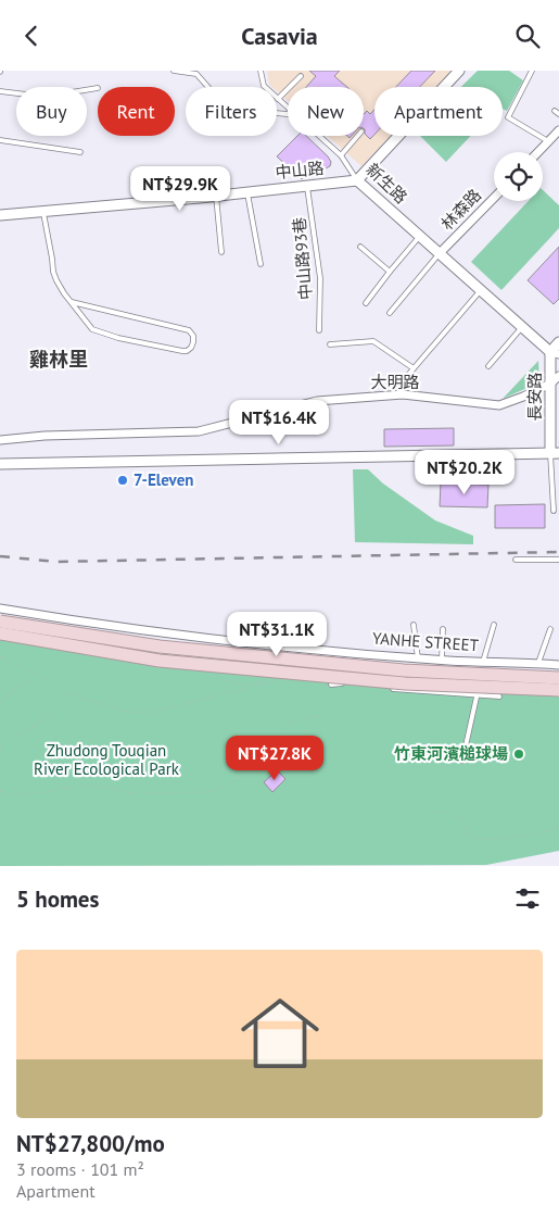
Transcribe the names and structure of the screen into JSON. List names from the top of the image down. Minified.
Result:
{"streets":{"street":["中山路","新生路","林森路","大明路","長安路","YANHE STREET"],"lane":["中山路93巷"]},"crossings":[["中山路","新生路"],["中山路","中山路93巷"],["新生路","林森路"],["新生路","長安路"],["大明路","長安路"]],"districts":["雞林里"],"parks":["Zhudong Touqian River Ecological Park"],"places":["7-Eleven","竹東河濱槌球場"],"page":{"header":"Casavia","chip":["Buy","Rent","Filters","New","Apartment"],"price":["NT$29.9K","NT$16.4K","NT$20.2K","NT$31.1K","NT$27.8K"],"heading":"5 homes","list":[{"name":"NT$27,800/mo","note":"3 rooms · 101 m² · Apartment"}]}}
